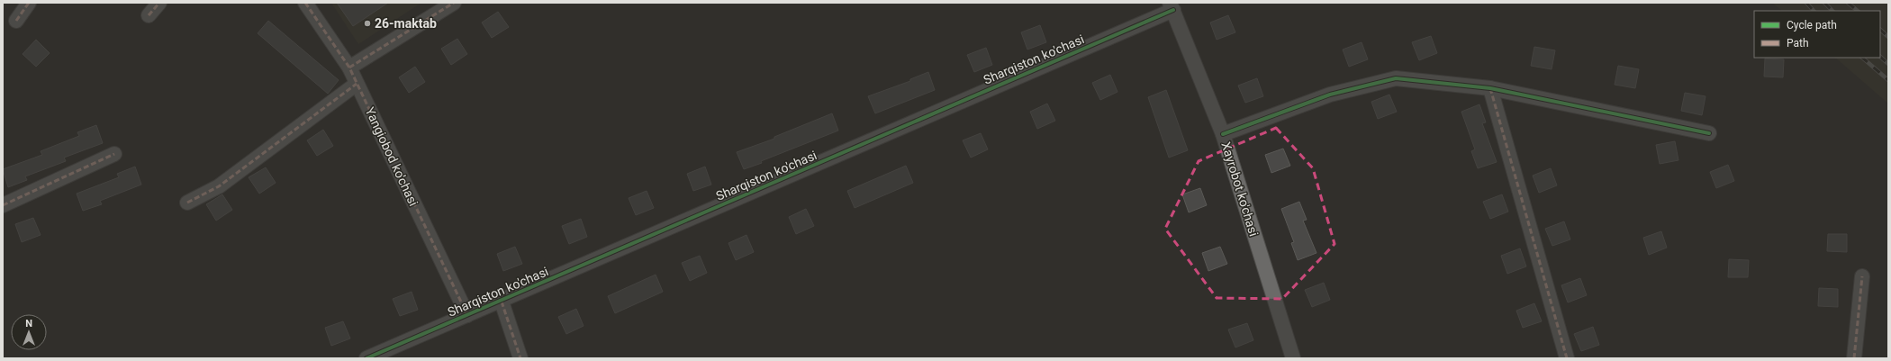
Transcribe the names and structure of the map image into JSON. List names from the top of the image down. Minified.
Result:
{"streets":{"street":["Sharqiston ko'chasi","Yangiobod ko'chasi","Xayrobot ko'chasi"]},"crossings":[["Sharqiston ko'chasi","Yangiobod ko'chasi"],["Sharqiston ko'chasi","Xayrobot ko'chasi"]],"places":["26-maktab"],"legend":["Cycle path","Path"],"north":"top"}
